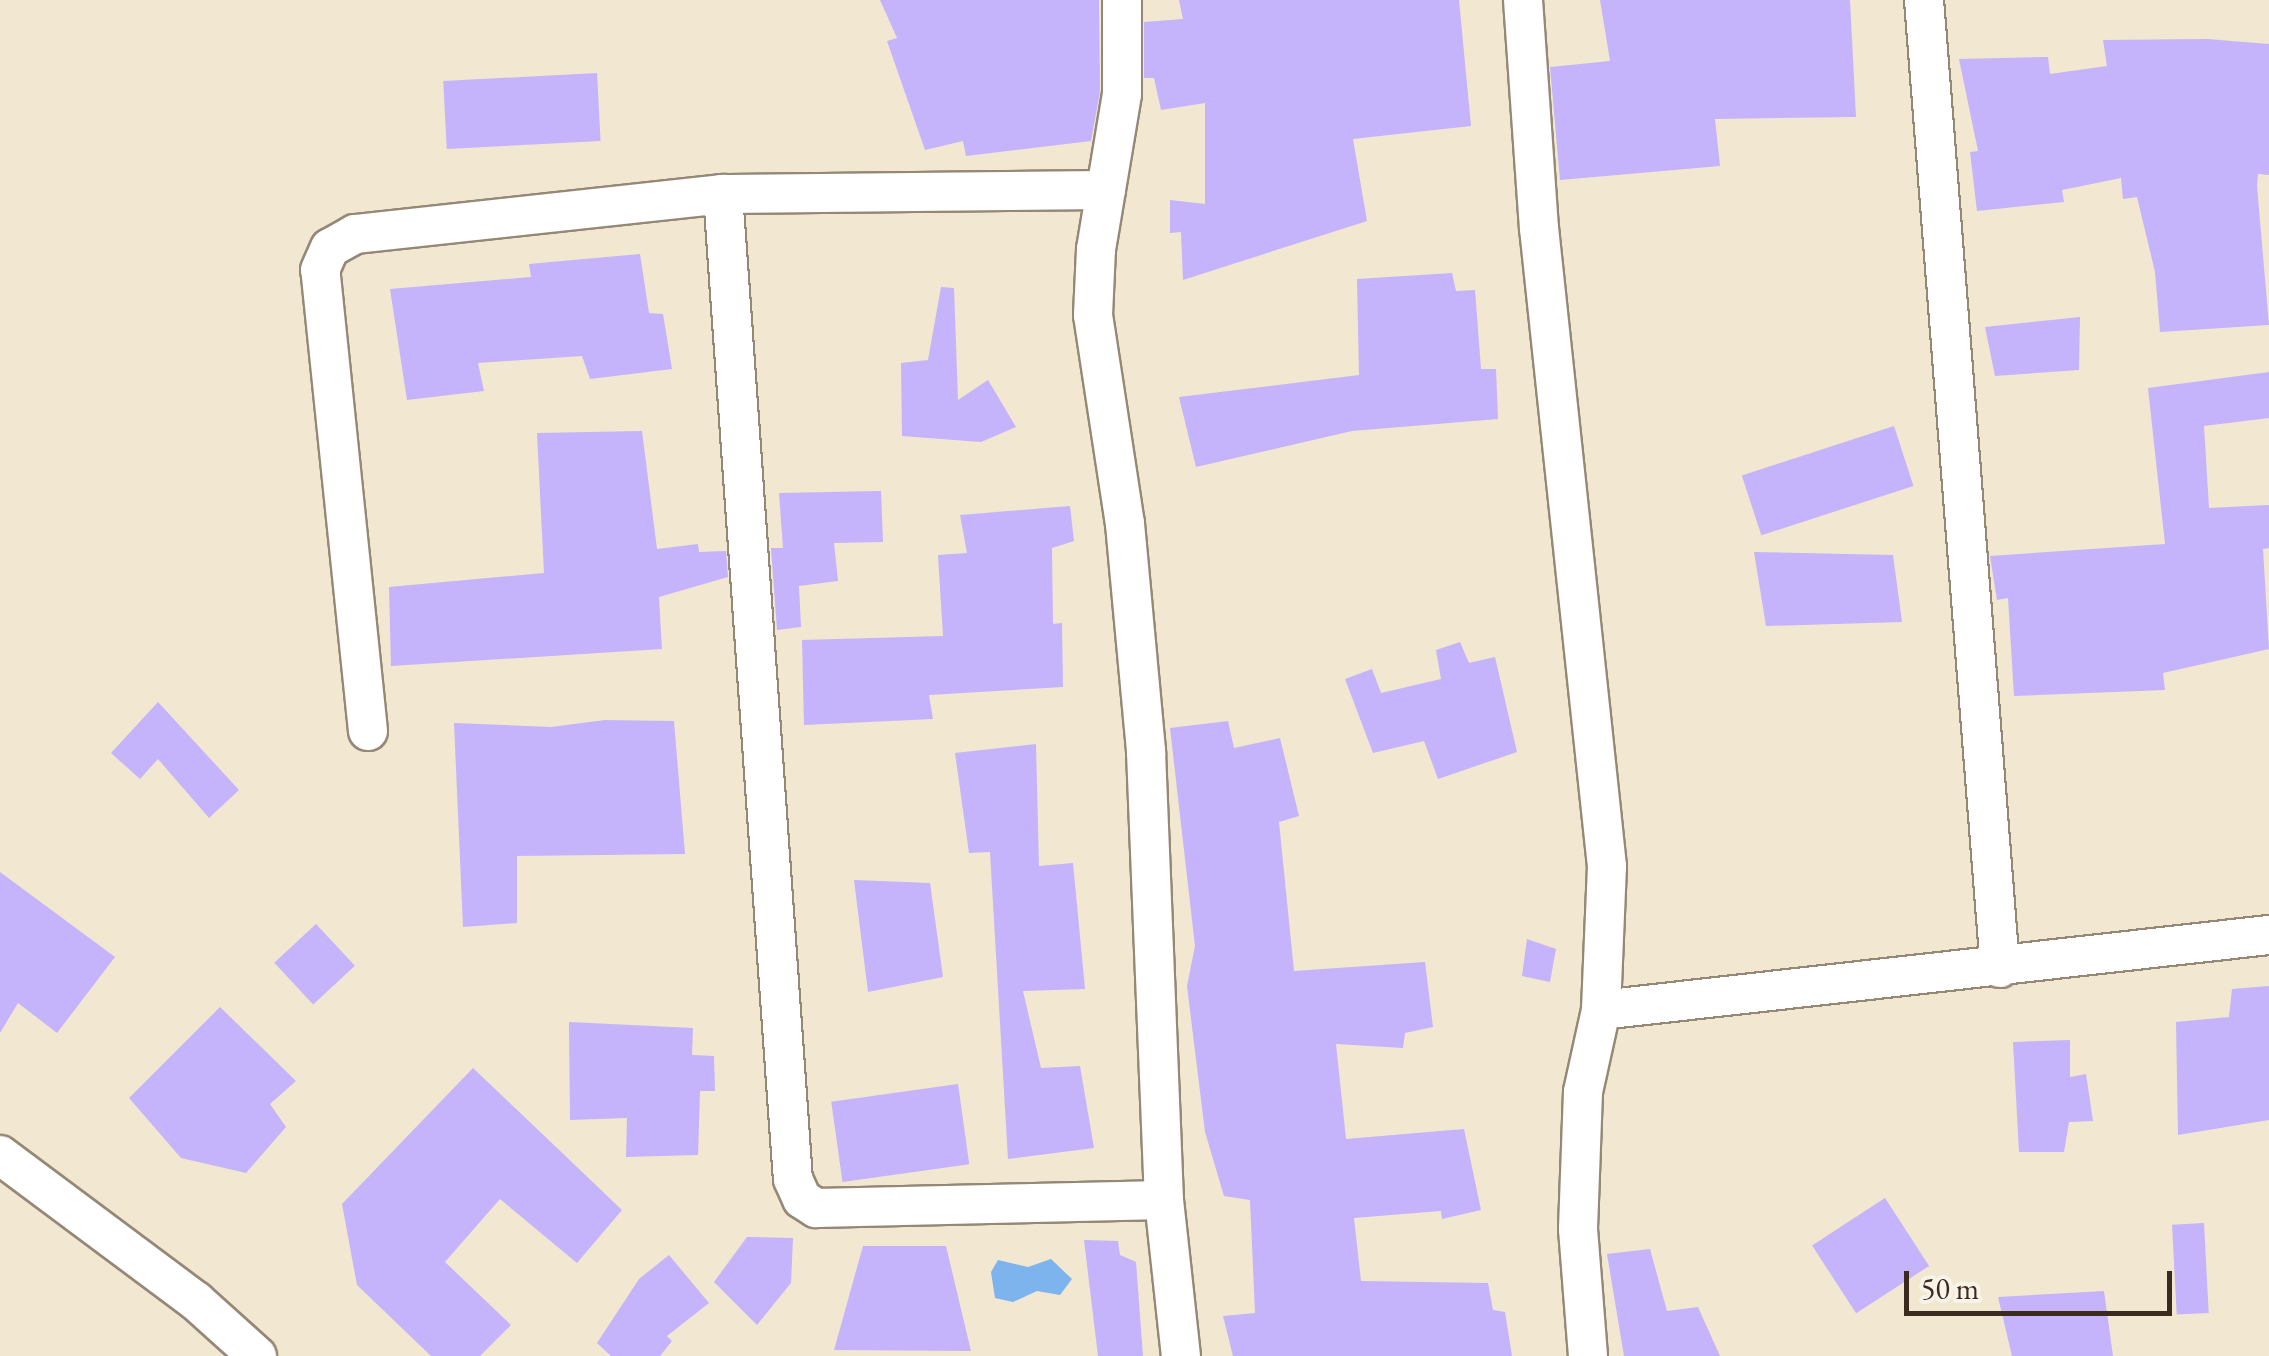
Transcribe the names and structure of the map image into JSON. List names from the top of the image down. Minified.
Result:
{"scale_bar":"50 m"}
